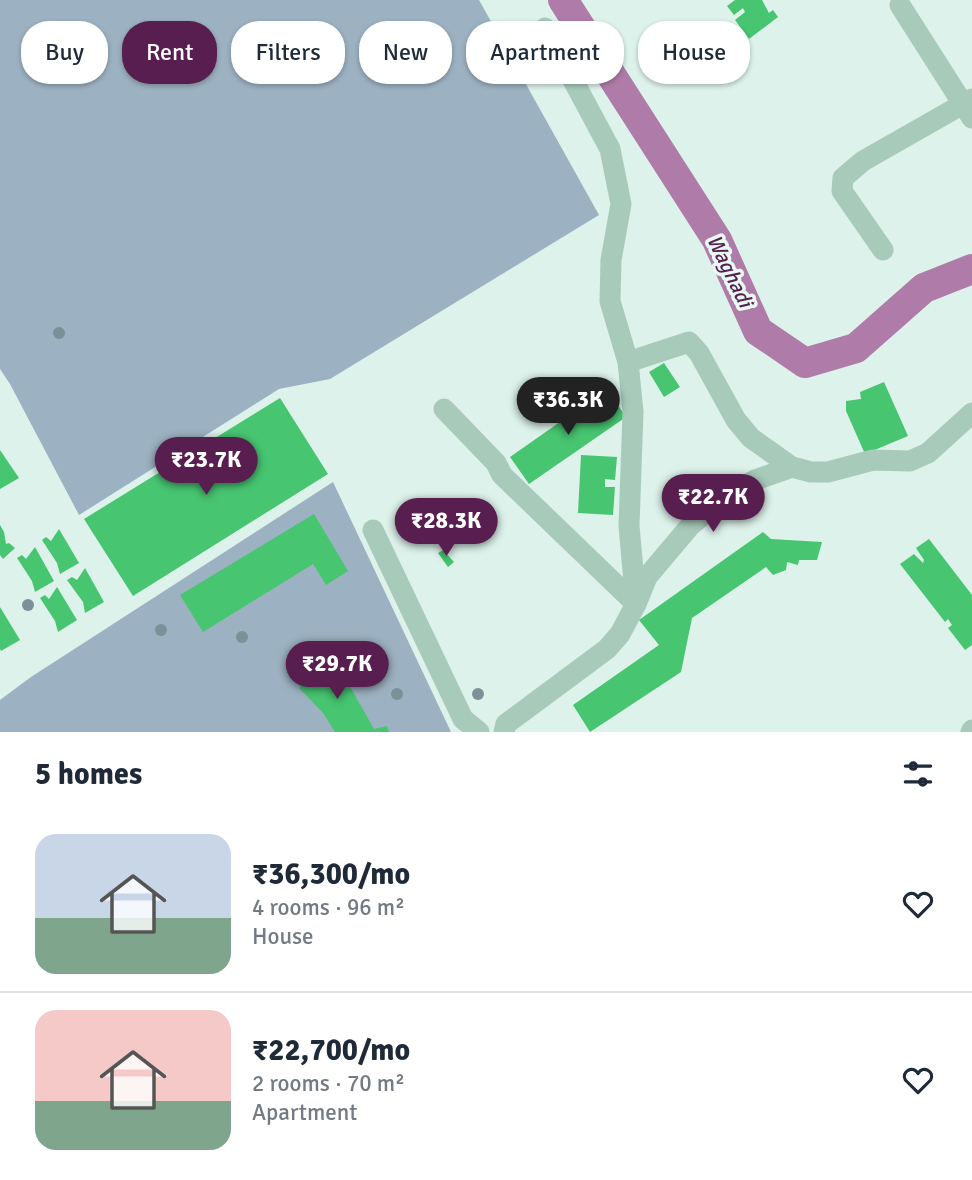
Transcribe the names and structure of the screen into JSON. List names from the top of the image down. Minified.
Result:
{"water":["Waghadi"],"page":{"chip":["Buy","Rent","Filters","New","Apartment","House"],"price":["₹36.3K","₹23.7K","₹22.7K","₹28.3K","₹29.7K"],"heading":"5 homes","list":[{"name":"₹36,300/mo","note":"4 rooms · 96 m² · House"},{"name":"₹22,700/mo","note":"2 rooms · 70 m² · Apartment"}]}}
